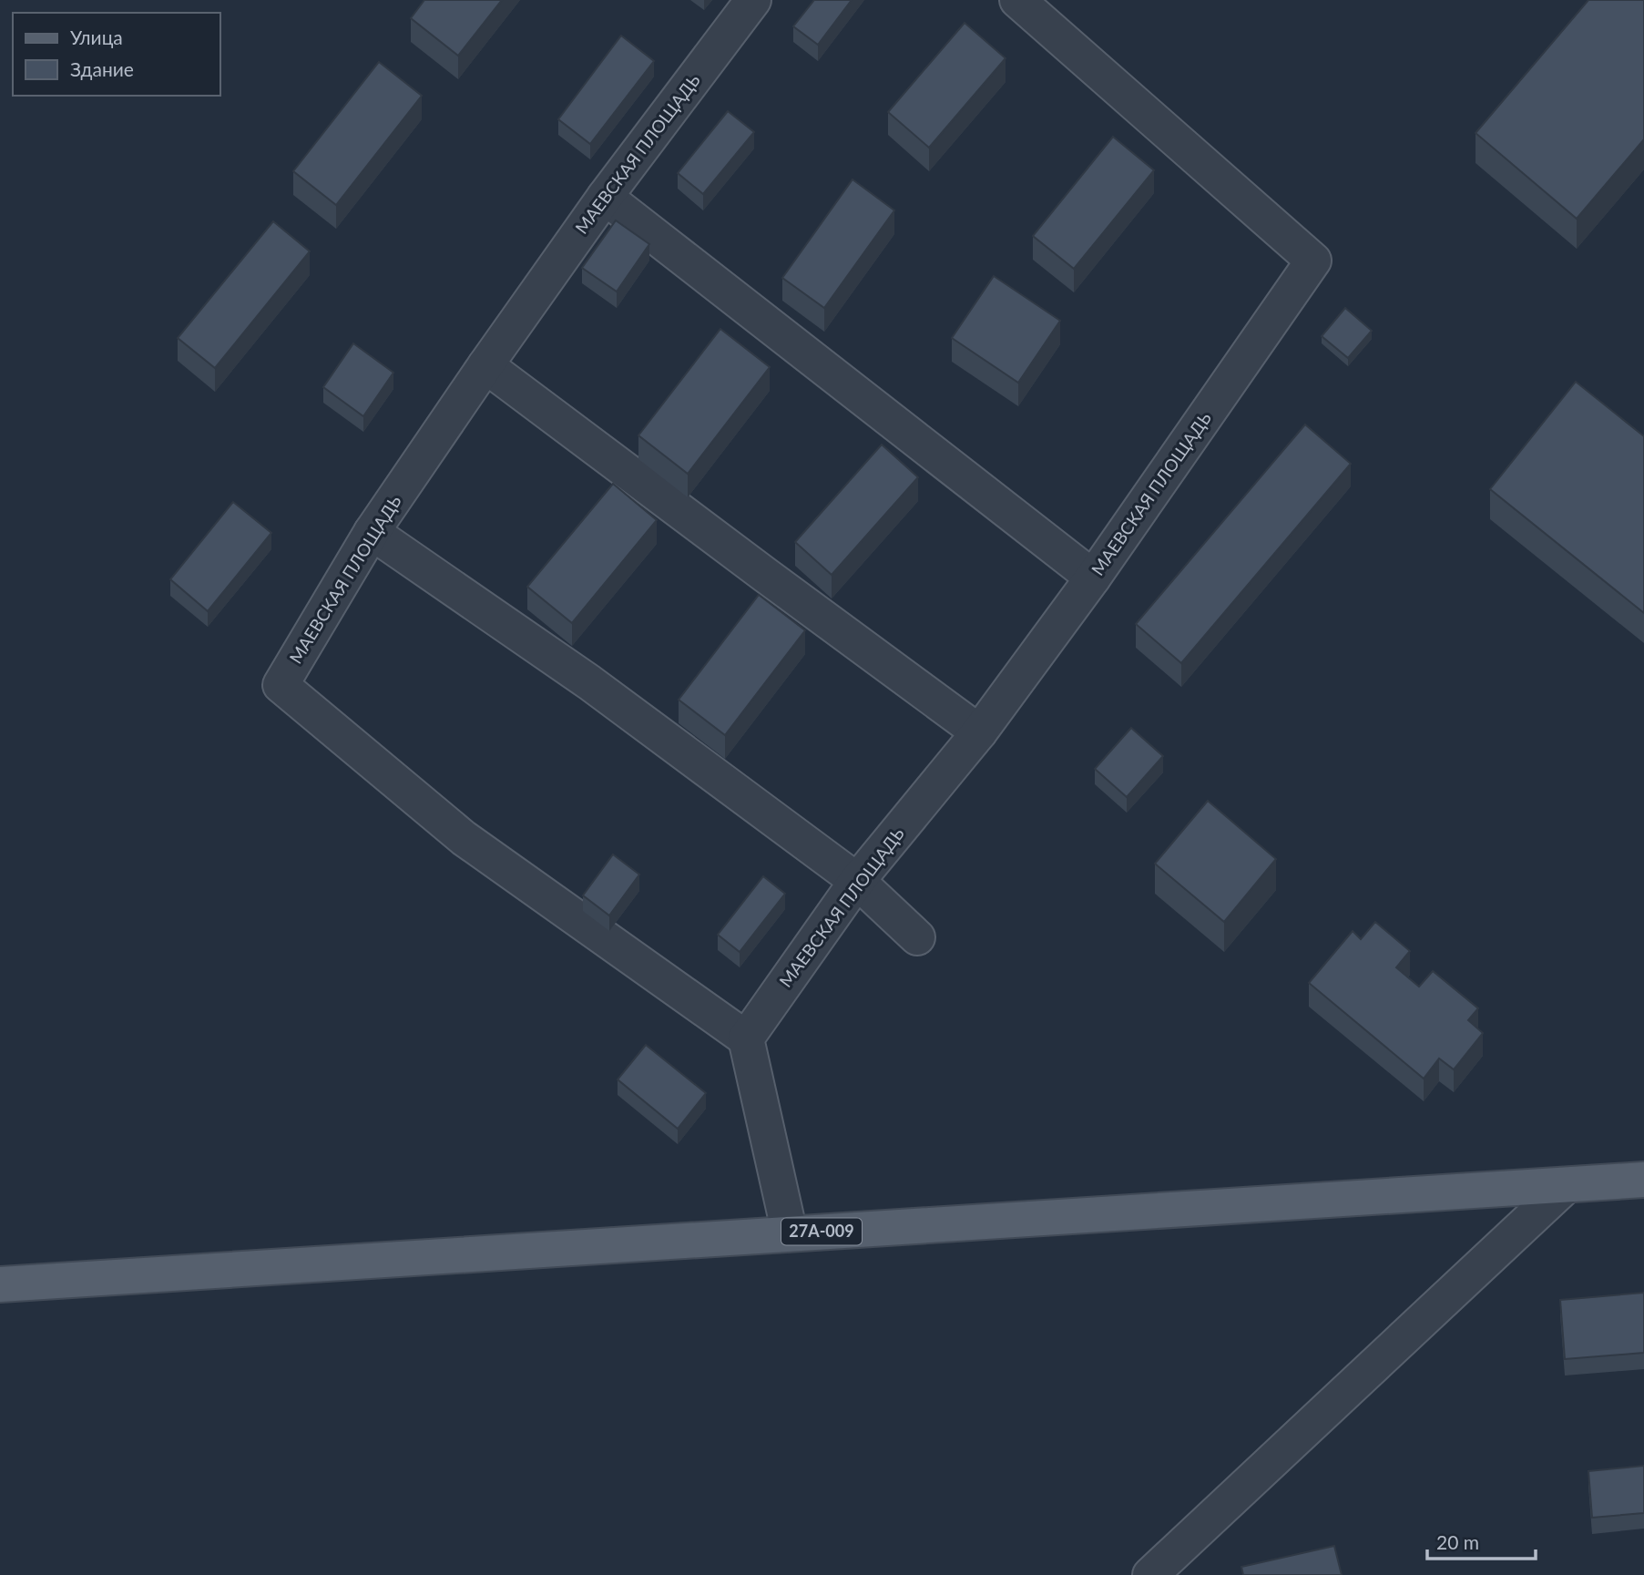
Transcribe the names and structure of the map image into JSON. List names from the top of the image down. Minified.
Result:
{"streets":{"main road":["27А-009"],"street":["МАЕВСКАЯ ПЛОЩАДЬ"]},"legend":["Улица","Здание"],"scale_bar":"20 m"}
